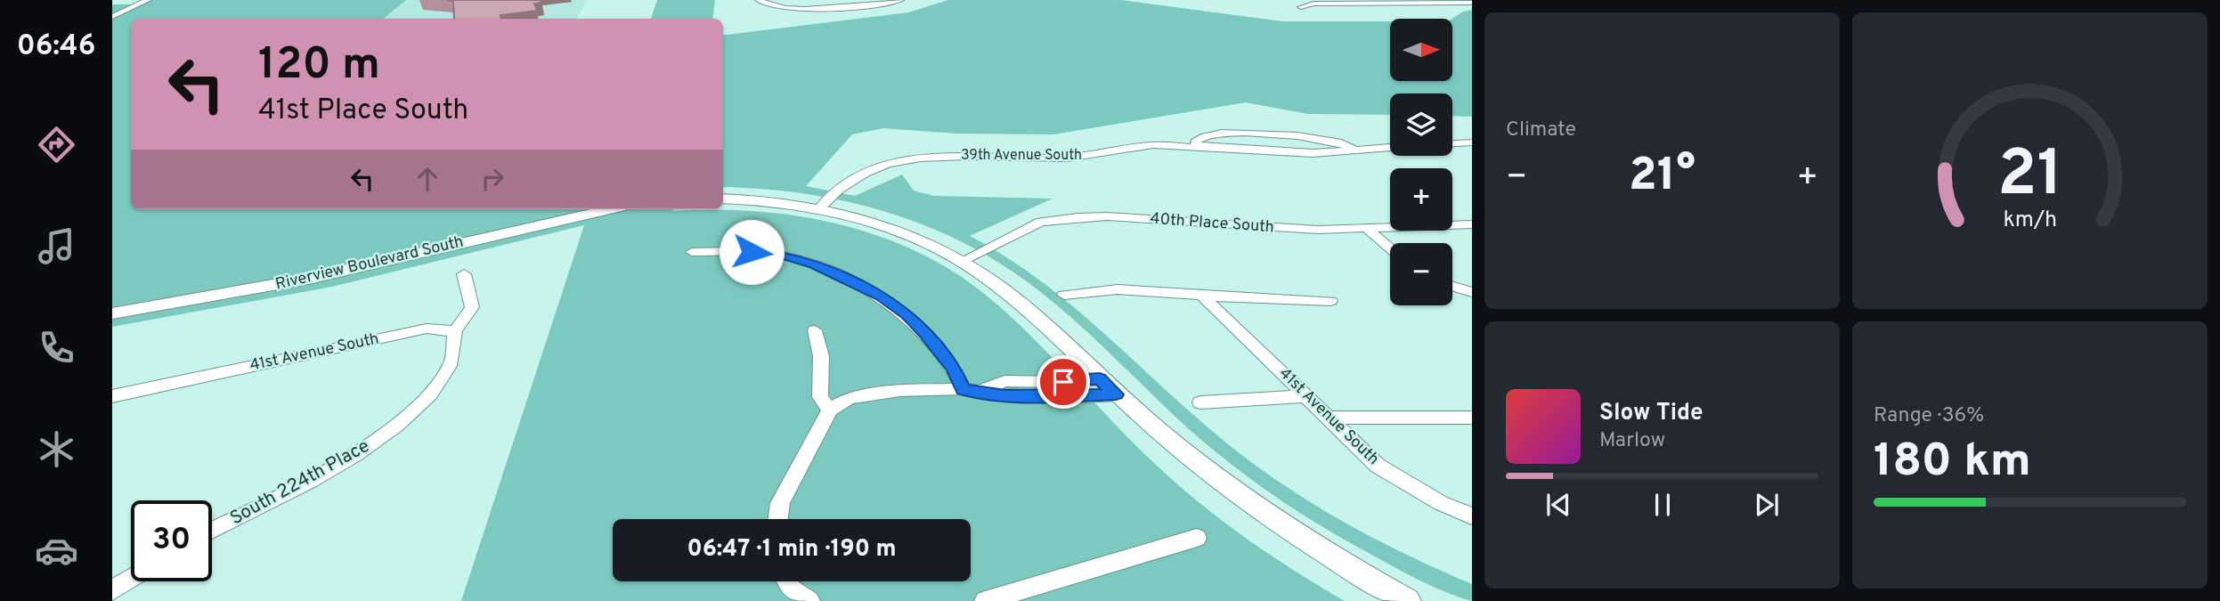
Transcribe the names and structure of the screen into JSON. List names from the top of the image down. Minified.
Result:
{"streets":{"street":["39th Avenue South","40th Place South","Riverview Boulevard South","41st Avenue South","South 224th Place"]},"crossings":[["41st Avenue South","South 224th Place"]],"north":"right","page":{"tabs":"06:46","tile":["Climate",["Range · 36%","180 km"]],"map_buttons":["+","−"],"turn":["120 m","41st Place South"],"heat":["−","21°","+"],"song":["Slow Tide","Marlow"],"limit":"30","trip":"06:47 · 1 min · 190 m","gauge":["21","km/h"]}}
